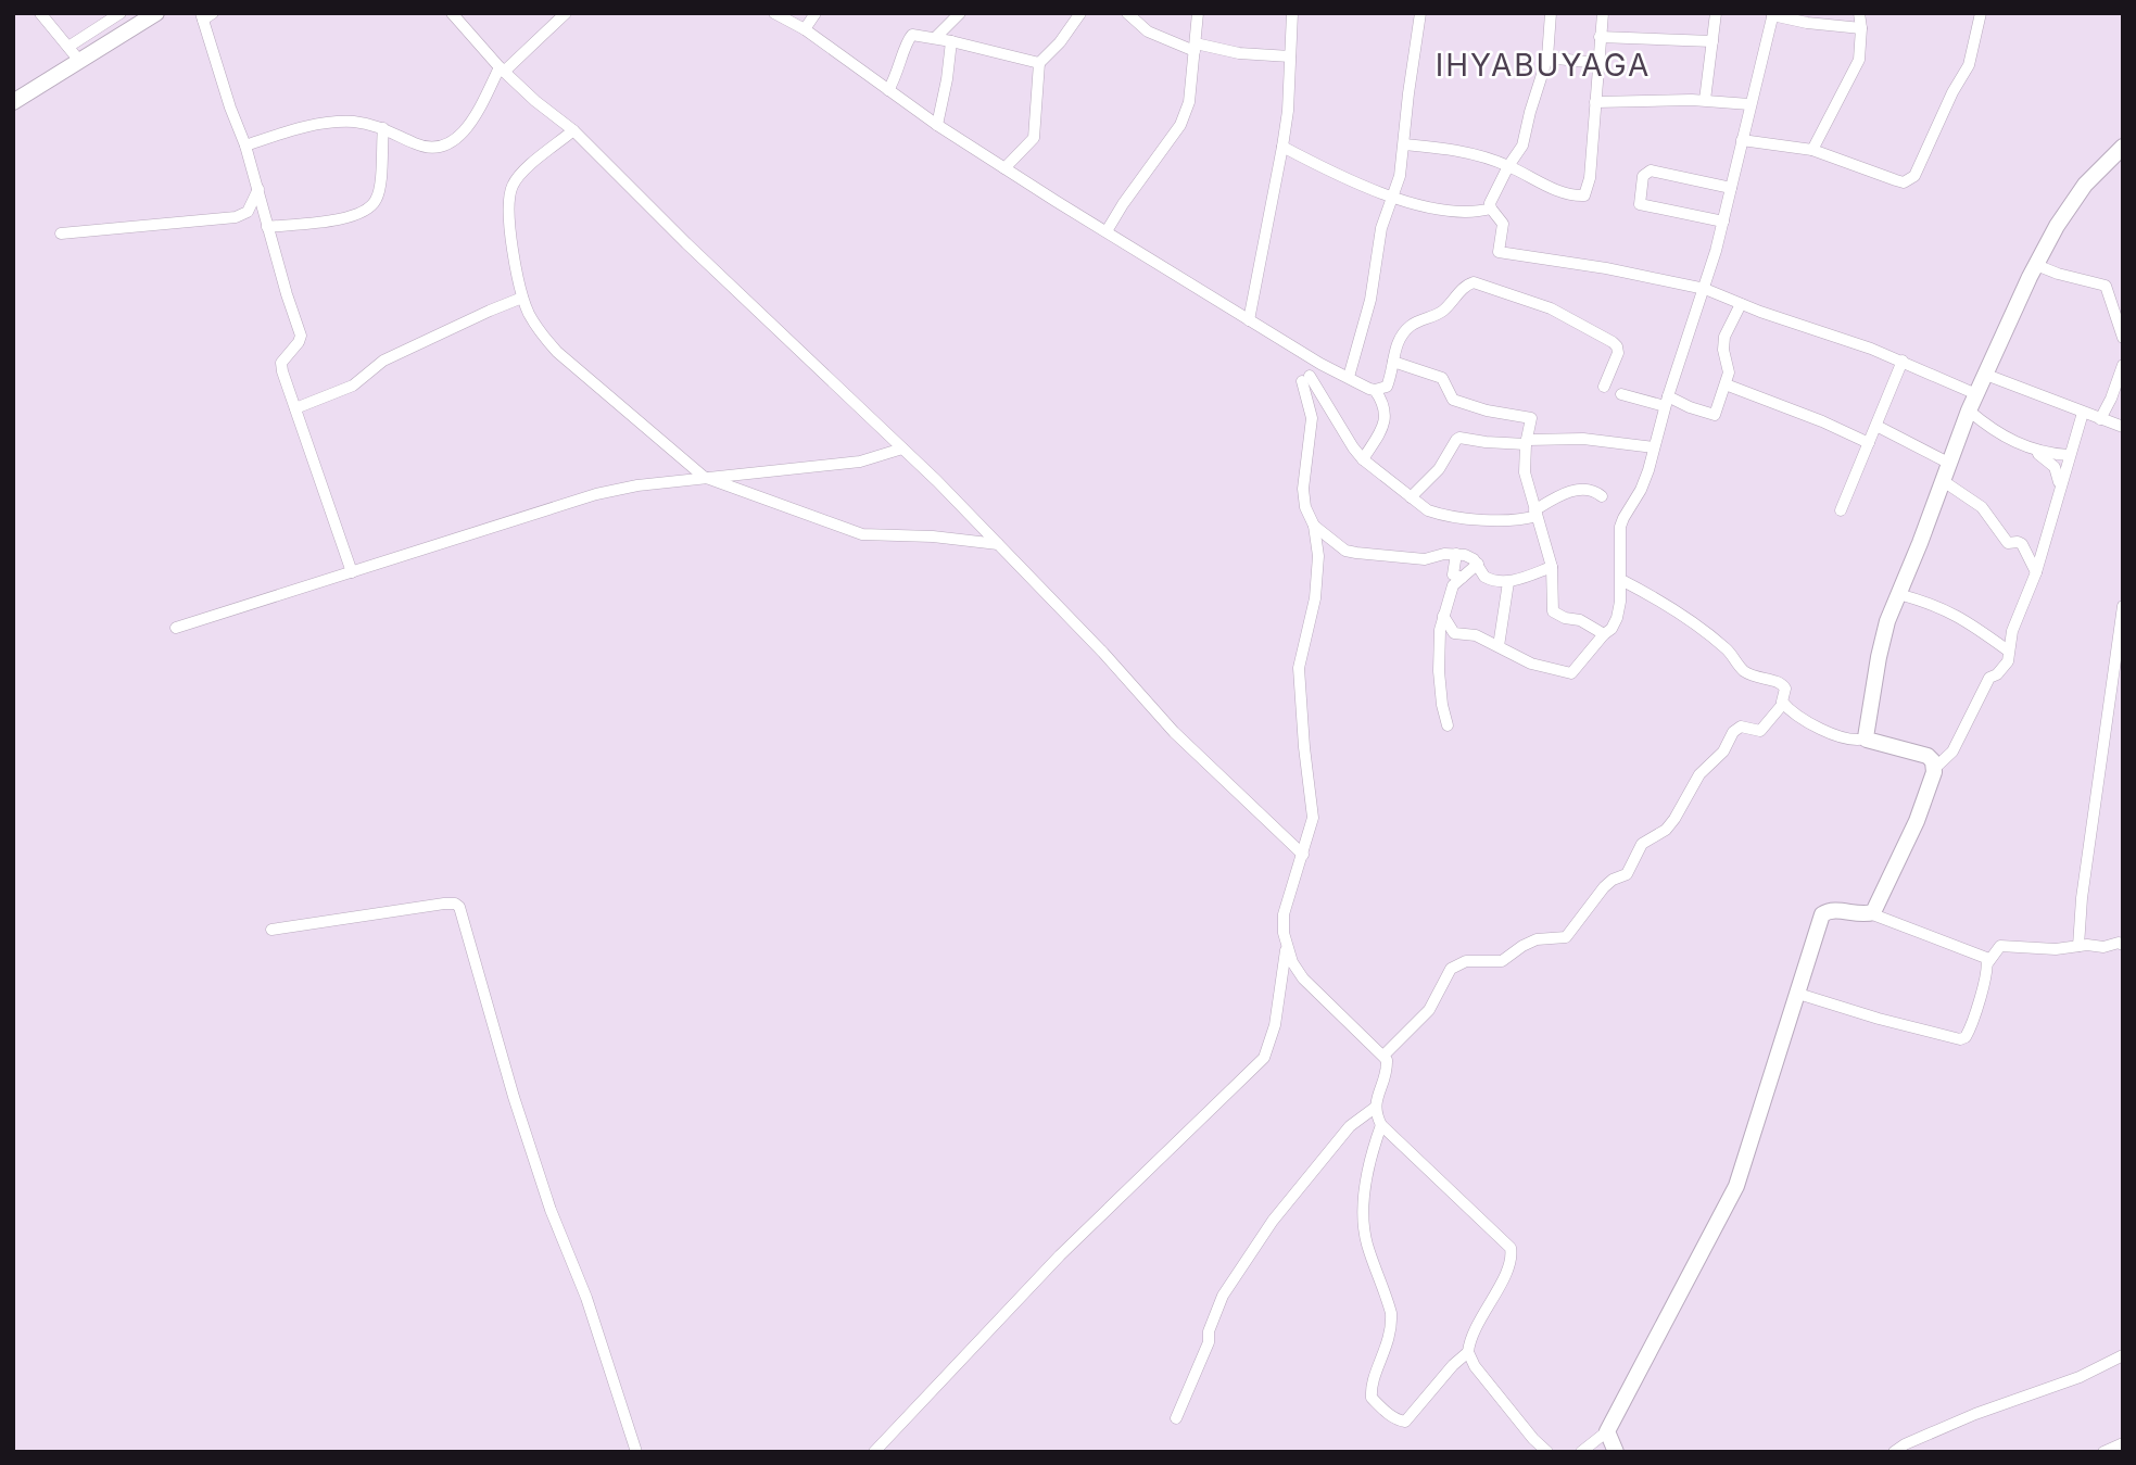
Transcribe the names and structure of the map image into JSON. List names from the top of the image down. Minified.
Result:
{"districts":["IHYABUYAGA"]}
